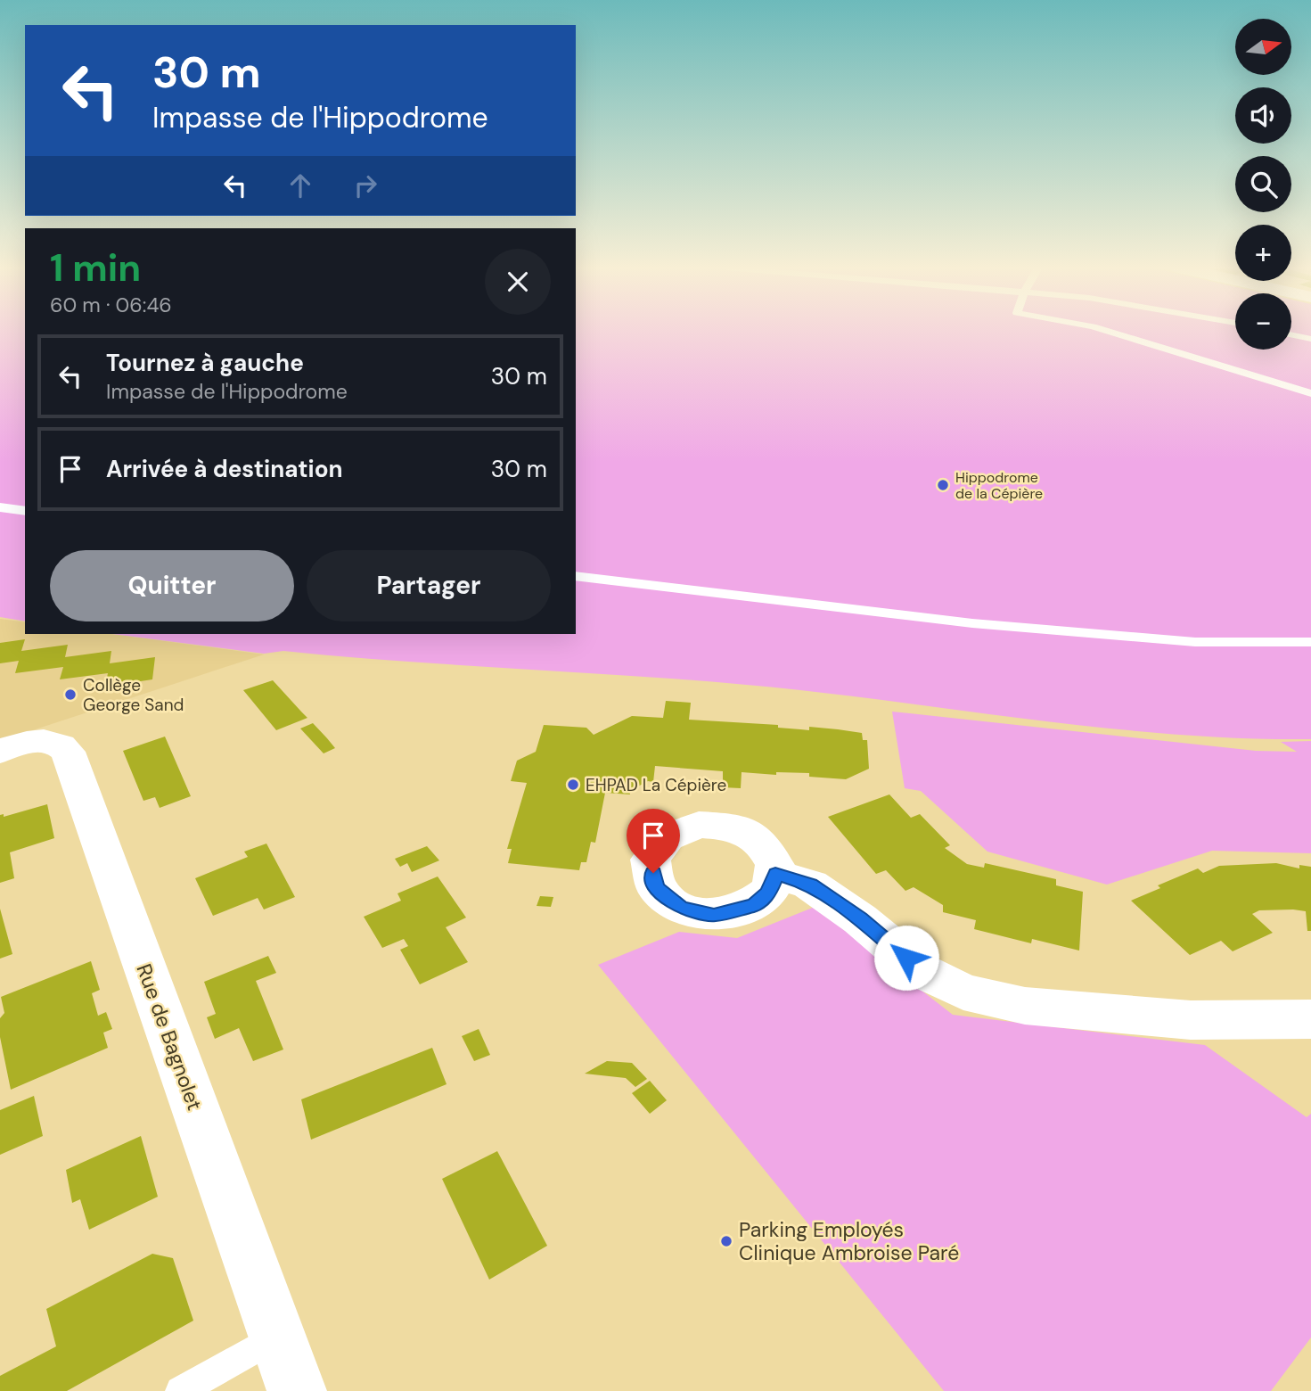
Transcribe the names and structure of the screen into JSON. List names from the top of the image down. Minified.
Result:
{"streets":{"street":["Rue de Bagnolet"]},"places":["Hippodrome de la Cépière","Collège George Sand","EHPAD La Cépière","Parking Employés Clinique Ambroise Paré"],"north":"right","page":{"map_buttons":["+","−"],"turn":["30 m","Impasse de l'Hippodrome"],"heading":["1 min","60 m · 06:46"],"list":[{"name":"Tournez à gauche","note":"Impasse de l'Hippodrome","value":"30 m"},{"name":"Arrivée à destination","value":"30 m"}],"buttons":["Quitter","Partager"]}}
